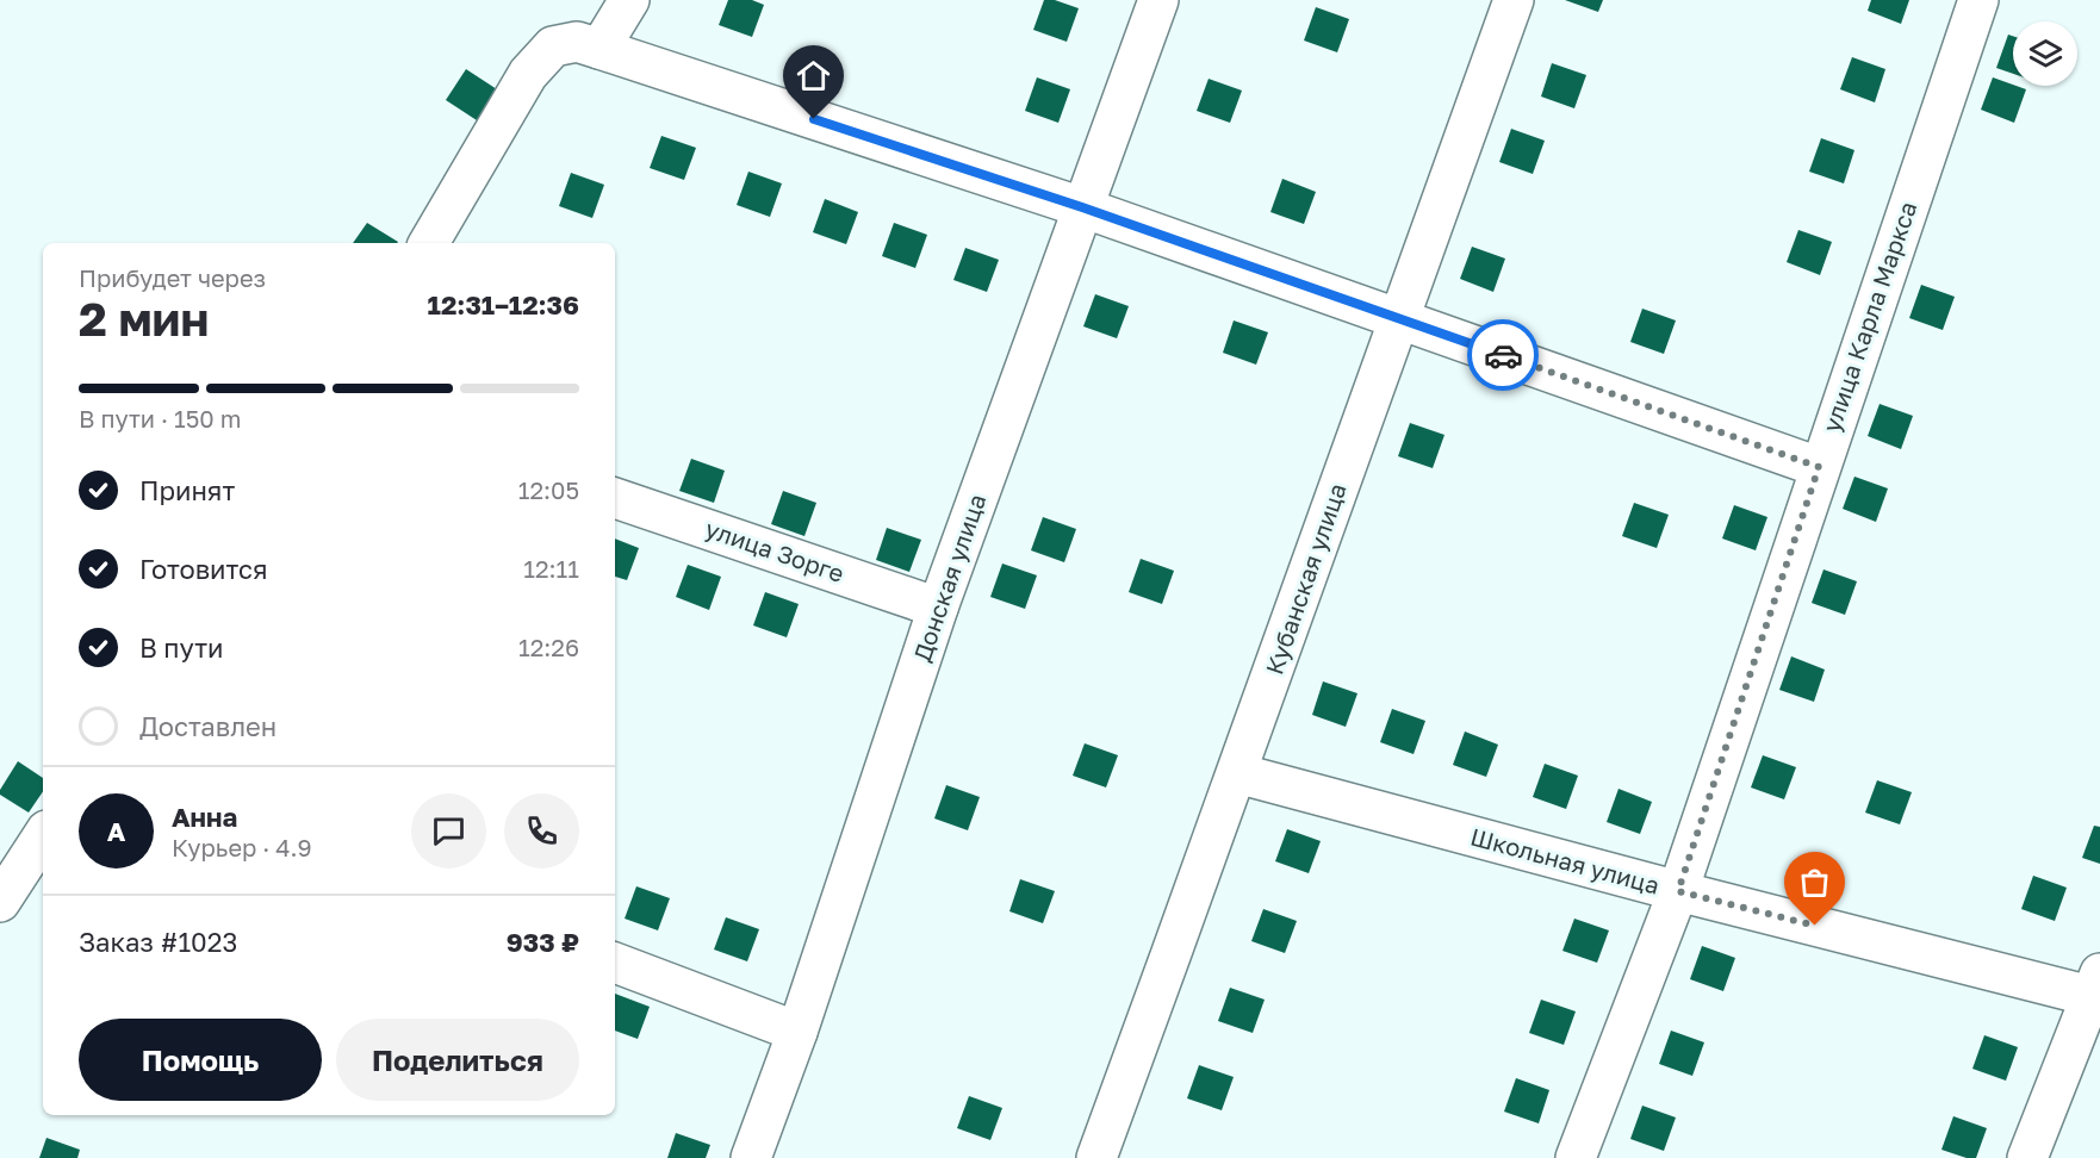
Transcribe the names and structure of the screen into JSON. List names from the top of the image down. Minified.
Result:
{"streets":{"street":["улица Карла Маркса","улица Зорге","Донская улица","Кубанская улица","Школьная улица"]},"crossings":[["улица Карла Маркса","Школьная улица"],["улица Зорге","Донская улица"],["Кубанская улица","Школьная улица"]],"page":{"heading":["2 мин","Прибудет через","12:31–12:36"],"panel":["Анна","Курьер · 4.9","Заказ #1023","933 ₽"],"bar":"В пути · 150 m","list":[["Принят","12:05"],["Готовится","12:11"],["В пути","12:26"],"Доставлен"],"round":"А","buttons":["Помощь","Поделиться"]}}
